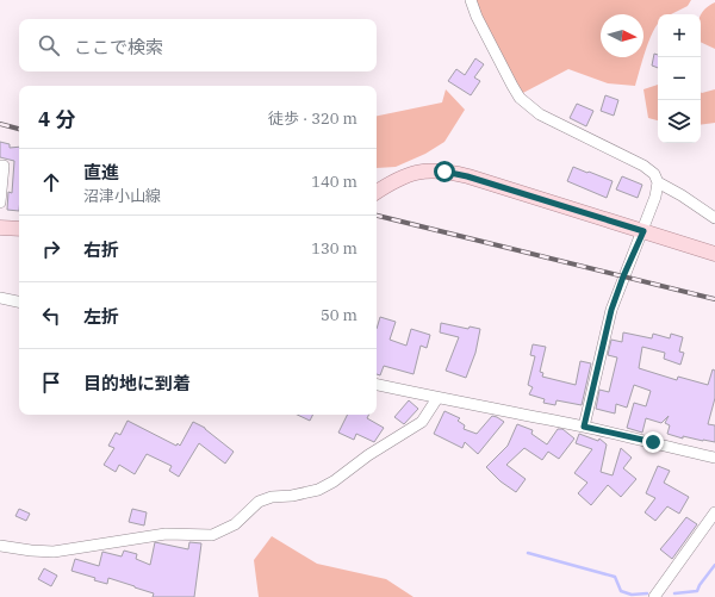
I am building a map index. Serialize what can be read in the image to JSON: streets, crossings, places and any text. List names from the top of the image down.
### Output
{
  "north": "right",
  "page": {
    "map_buttons": ["+", "−"],
    "search": "ここで検索",
    "heading": ["4 分", "徒歩 · 320 m"],
    "list": [
      ["直進", "沼津小山線", "140 m"],
      ["右折", "130 m"],
      ["左折", "50 m"],
      "目的地に到着"
    ]
  }
}
